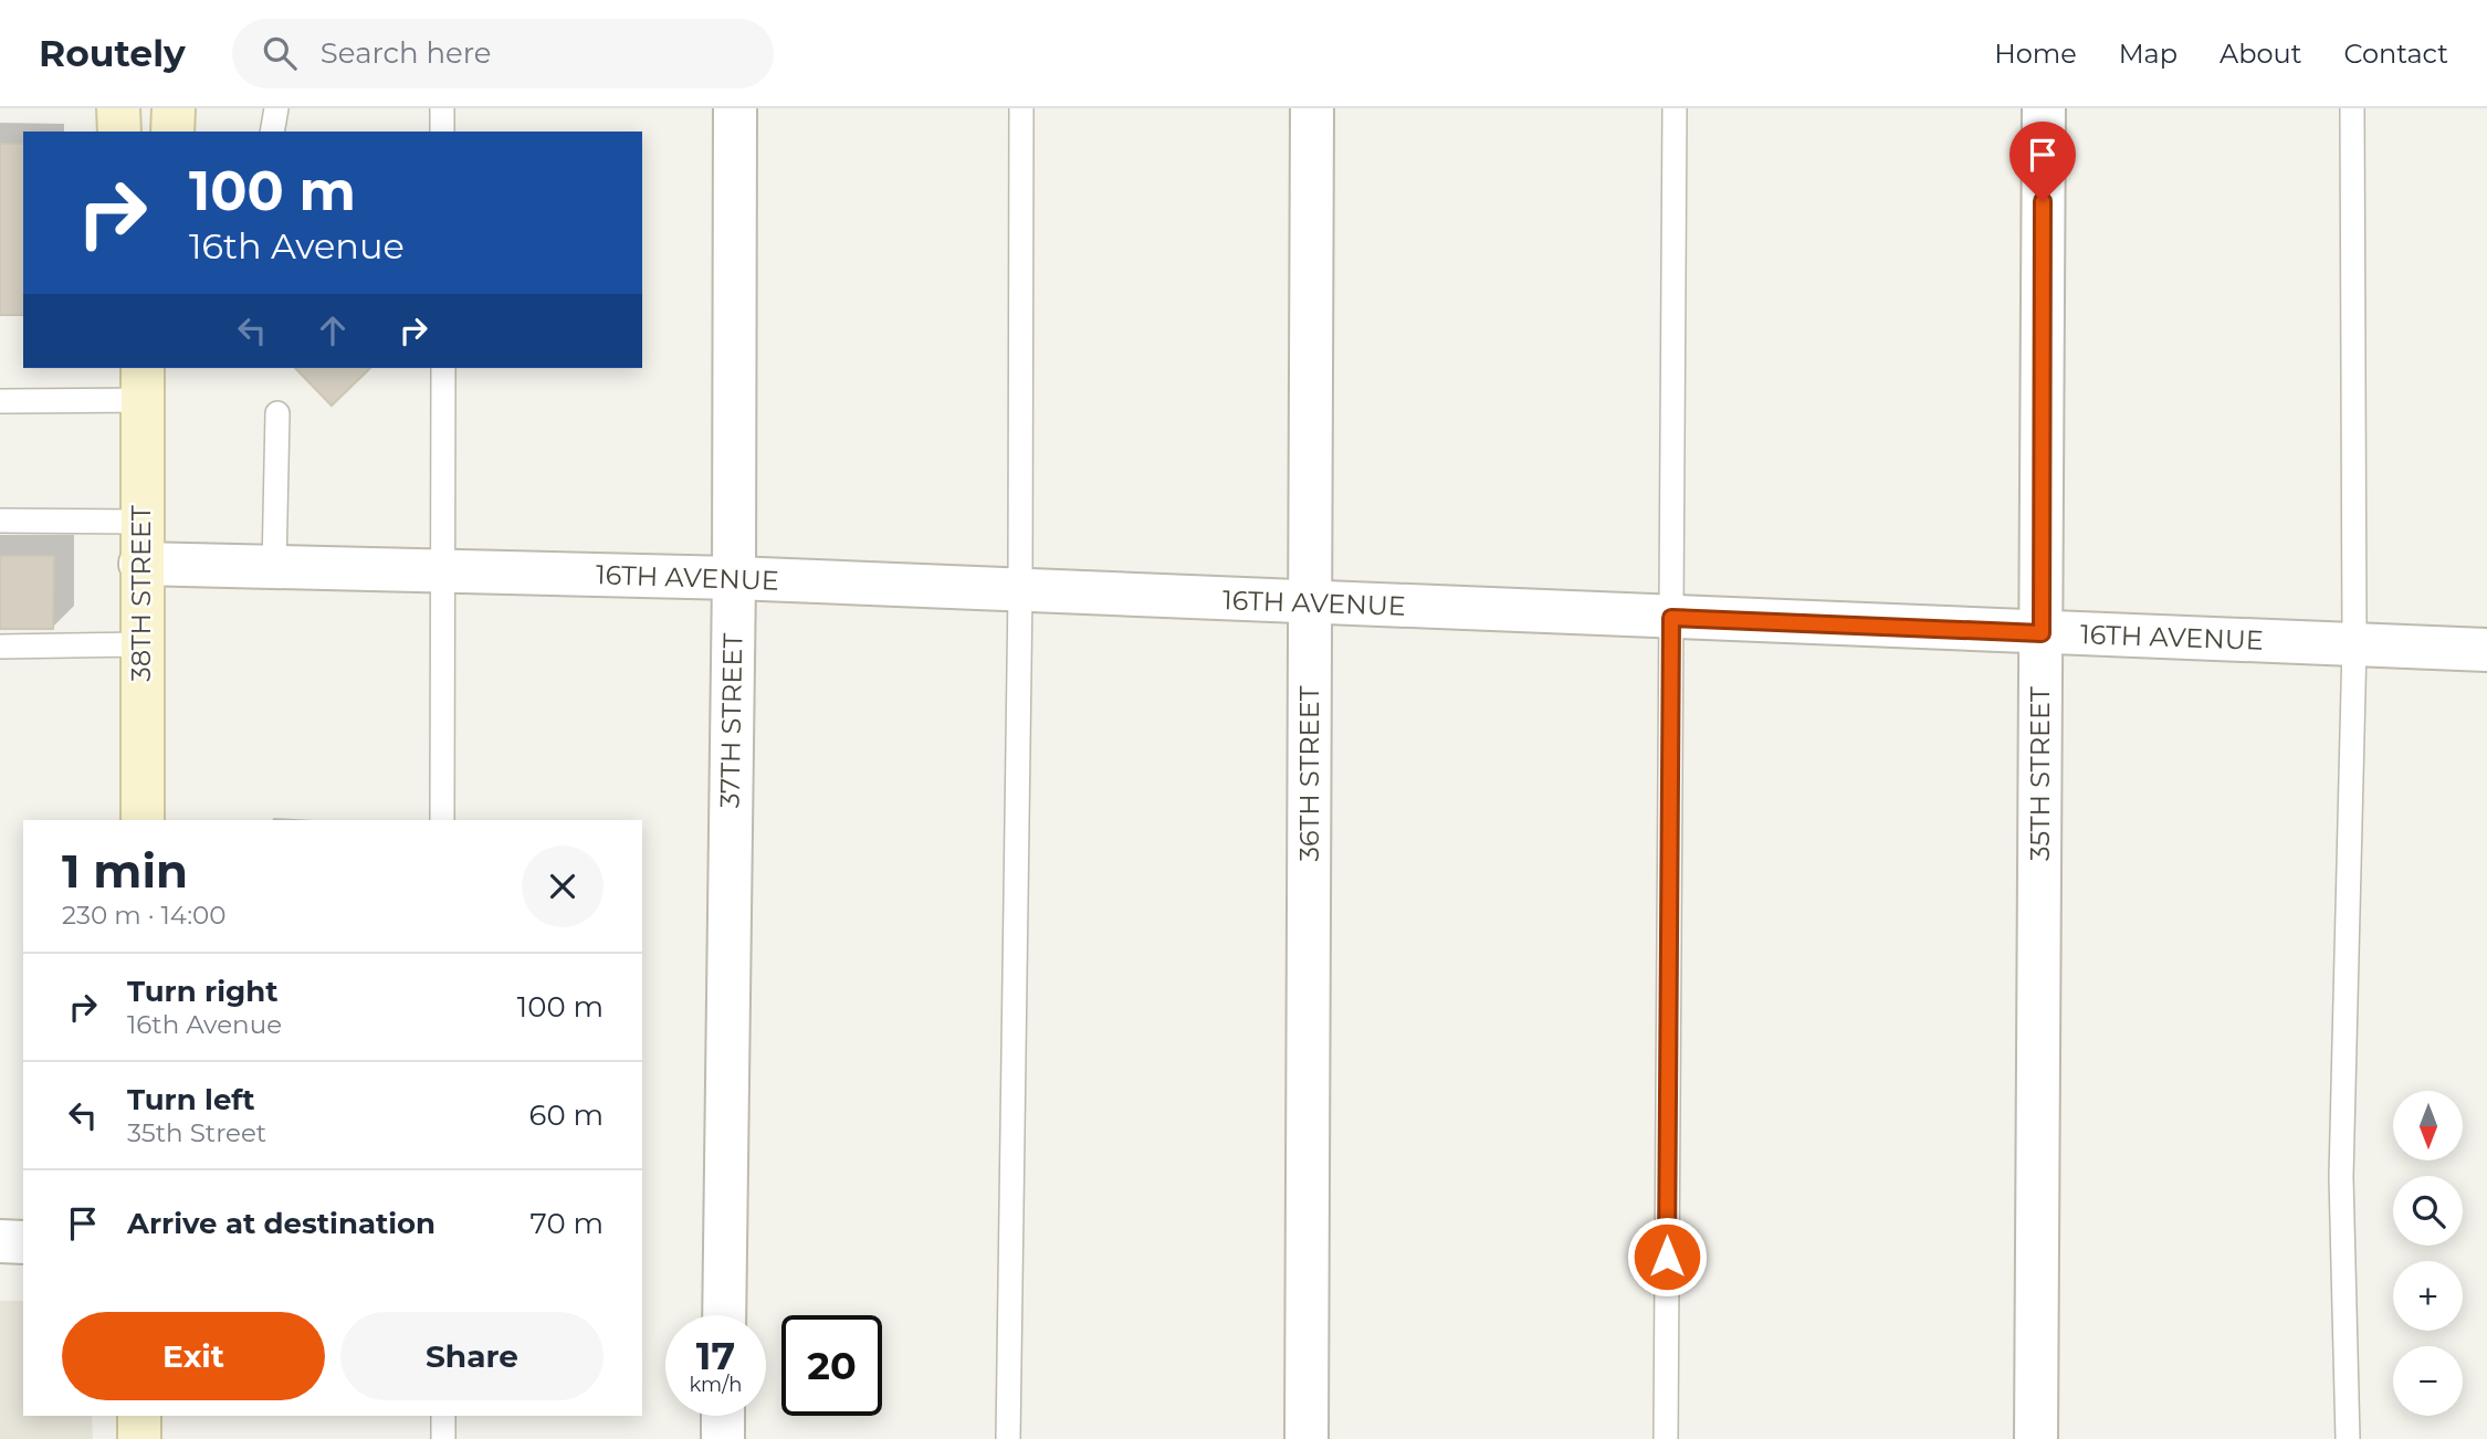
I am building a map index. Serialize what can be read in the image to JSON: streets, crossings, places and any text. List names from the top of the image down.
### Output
{
  "streets": {
    "street": [
      "16TH AVENUE",
      "38TH STREET",
      "37TH STREET",
      "36TH STREET",
      "35TH STREET"
    ]
  },
  "crossings": [
    ["16TH AVENUE", "38TH STREET"],
    ["16TH AVENUE", "37TH STREET"],
    ["16TH AVENUE", "36TH STREET"],
    ["16TH AVENUE", "35TH STREET"]
  ],
  "north": "bottom",
  "page": {
    "header": "Routely",
    "search": "Search here",
    "nav": [
      "Home",
      "Map",
      "About",
      "Contact"
    ],
    "turn": ["100 m", "16th Avenue"],
    "heading": ["1 min", "230 m · 14:00"],
    "list": [
      {
        "name": "Turn right",
        "note": "16th Avenue",
        "value": "100 m"
      },
      {
        "name": "Turn left",
        "note": "35th Street",
        "value": "60 m"
      },
      {
        "name": "Arrive at destination",
        "value": "70 m"
      }
    ],
    "map_buttons": ["+", "−"],
    "buttons": ["Exit", "Share"],
    "speed": "17 km/h",
    "limit": "20"
  }
}
